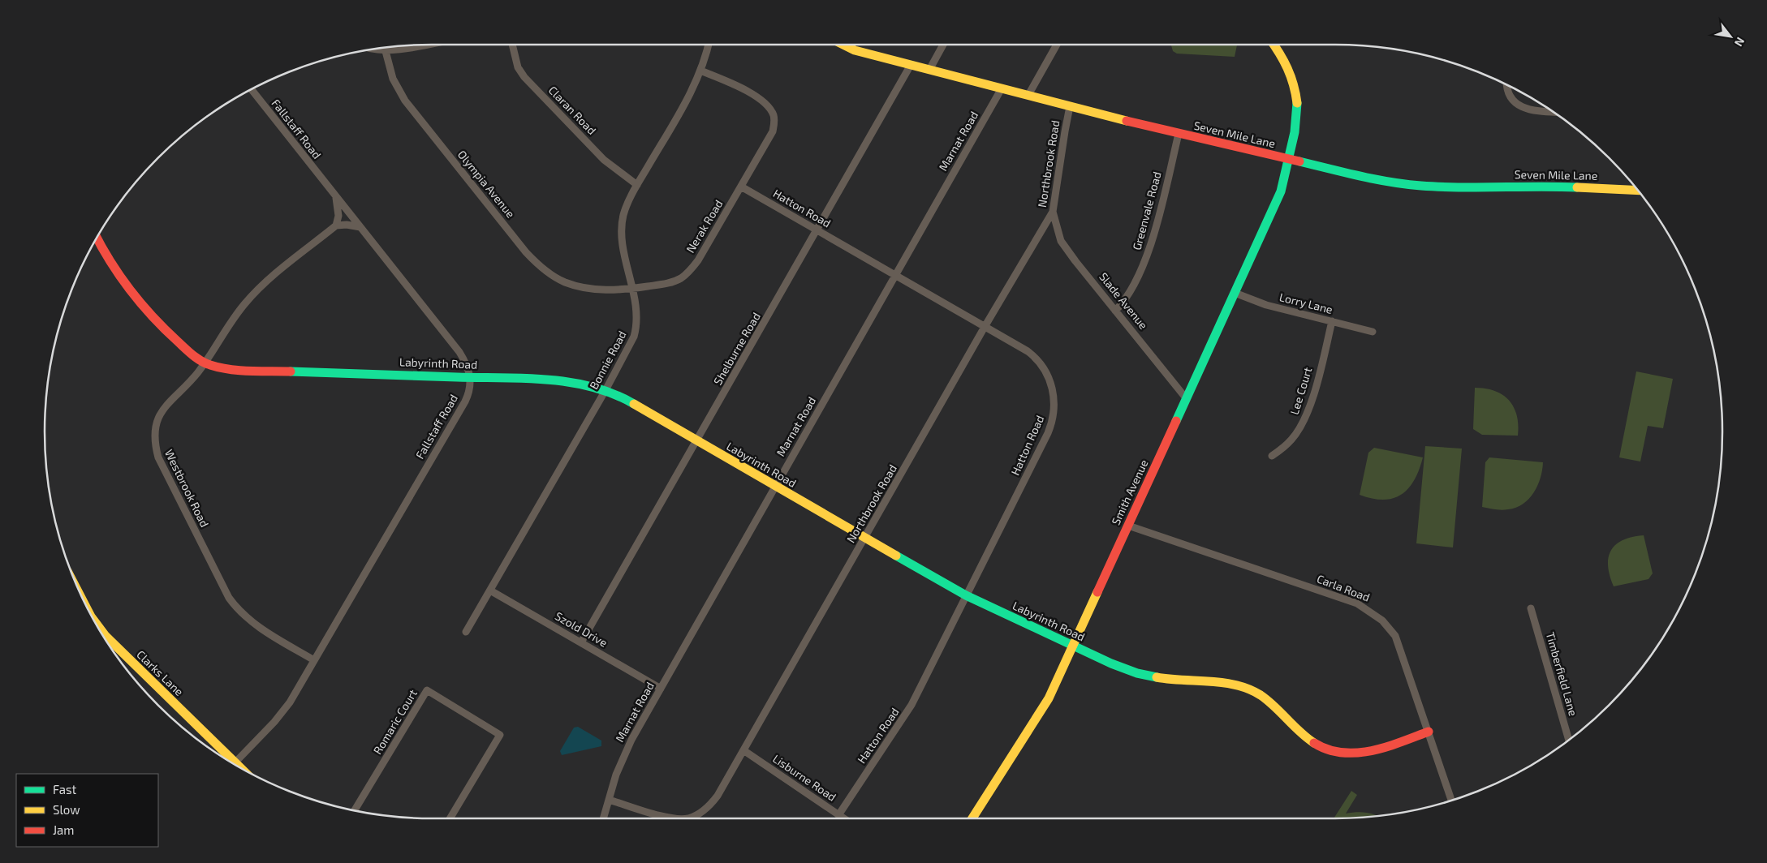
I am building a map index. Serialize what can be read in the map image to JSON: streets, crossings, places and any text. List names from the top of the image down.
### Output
{
  "streets": {
    "street": [
      "Claran Road",
      "Fallstaff Road",
      "Seven Mile Lane",
      "Marnat Road",
      "Northbrook Road",
      "Olympia Avenue",
      "Hatton Road",
      "Greenvale Road",
      "Nerak Road",
      "Slade Avenue",
      "Lorry Lane",
      "Shelburne Road",
      "Bonnie Road",
      "Labyrinth Road",
      "Lee Court",
      "Westbrook Road",
      "Smith Avenue",
      "Carla Road",
      "Szold Drive",
      "Clarks Lane",
      "Timberfield Lane",
      "Romaric Court",
      "Lisburne Road"
    ]
  },
  "crossings": [
    ["Claran Road", "Bonnie Road"],
    ["Fallstaff Road", "Labyrinth Road"],
    ["Fallstaff Road", "Westbrook Road"],
    ["Seven Mile Lane", "Marnat Road"],
    ["Seven Mile Lane", "Northbrook Road"],
    ["Seven Mile Lane", "Greenvale Road"],
    ["Seven Mile Lane", "Shelburne Road"],
    ["Seven Mile Lane", "Smith Avenue"],
    ["Marnat Road", "Northbrook Road"],
    ["Marnat Road", "Hatton Road"],
    ["Marnat Road", "Labyrinth Road"],
    ["Marnat Road", "Szold Drive"],
    ["Northbrook Road", "Hatton Road"],
    ["Northbrook Road", "Slade Avenue"],
    ["Northbrook Road", "Labyrinth Road"],
    ["Northbrook Road", "Lisburne Road"],
    ["Olympia Avenue", "Nerak Road"],
    ["Olympia Avenue", "Bonnie Road"],
    ["Hatton Road", "Nerak Road"],
    ["Hatton Road", "Shelburne Road"],
    ["Hatton Road", "Labyrinth Road"],
    ["Hatton Road", "Lisburne Road"],
    ["Greenvale Road", "Slade Avenue"],
    ["Nerak Road", "Bonnie Road"],
    ["Slade Avenue", "Smith Avenue"],
    ["Lorry Lane", "Lee Court"],
    ["Lorry Lane", "Smith Avenue"],
    ["Shelburne Road", "Labyrinth Road"],
    ["Shelburne Road", "Szold Drive"],
    ["Bonnie Road", "Labyrinth Road"],
    ["Bonnie Road", "Szold Drive"],
    ["Labyrinth Road", "Westbrook Road"],
    ["Labyrinth Road", "Smith Avenue"],
    ["Labyrinth Road", "Carla Road"],
    ["Smith Avenue", "Carla Road"]
  ],
  "legend": ["Fast", "Slow", "Jam"],
  "north": "bottom right"
}
